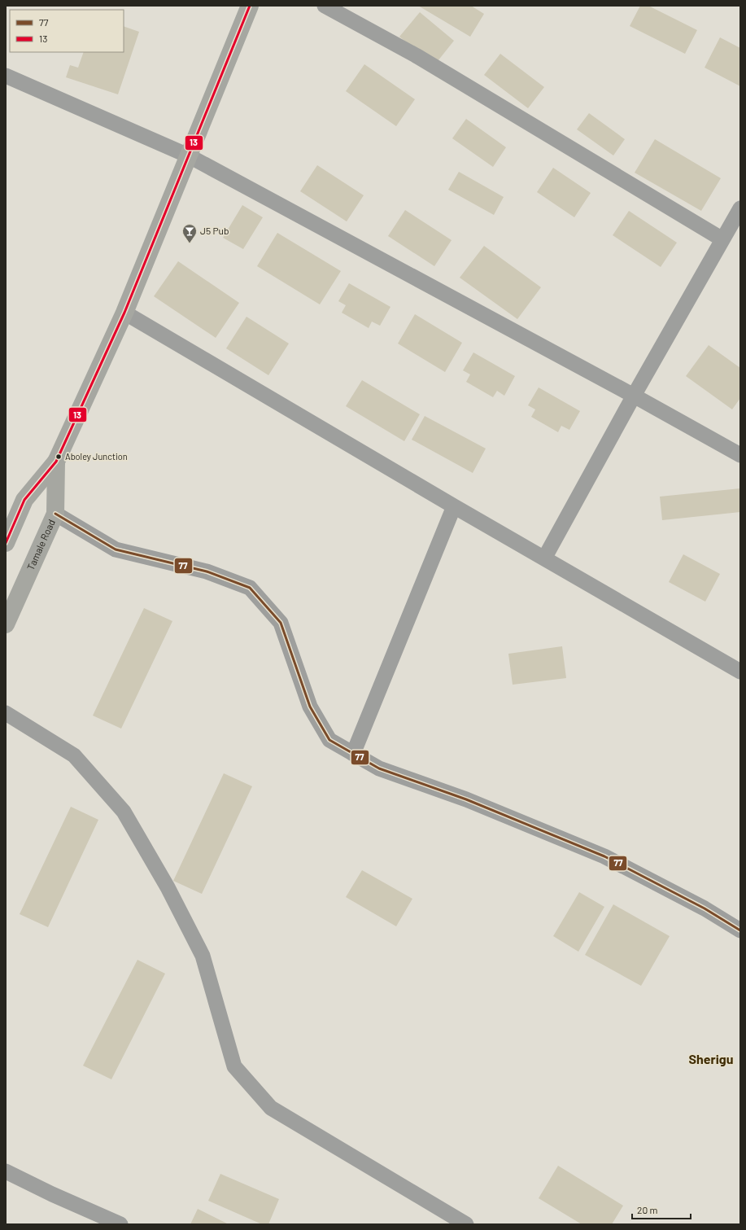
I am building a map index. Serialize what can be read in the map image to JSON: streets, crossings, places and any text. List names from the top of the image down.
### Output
{
  "streets": {
    "highway": ["Tamale Road"]
  },
  "districts": ["Sherigu"],
  "places": {
    "bar": ["J5 Pub"],
    "other": ["Aboley Junction"]
  },
  "lines": ["transit line 13", "transit line 77"],
  "legend": ["77", "13"],
  "scale_bar": "20 m"
}
